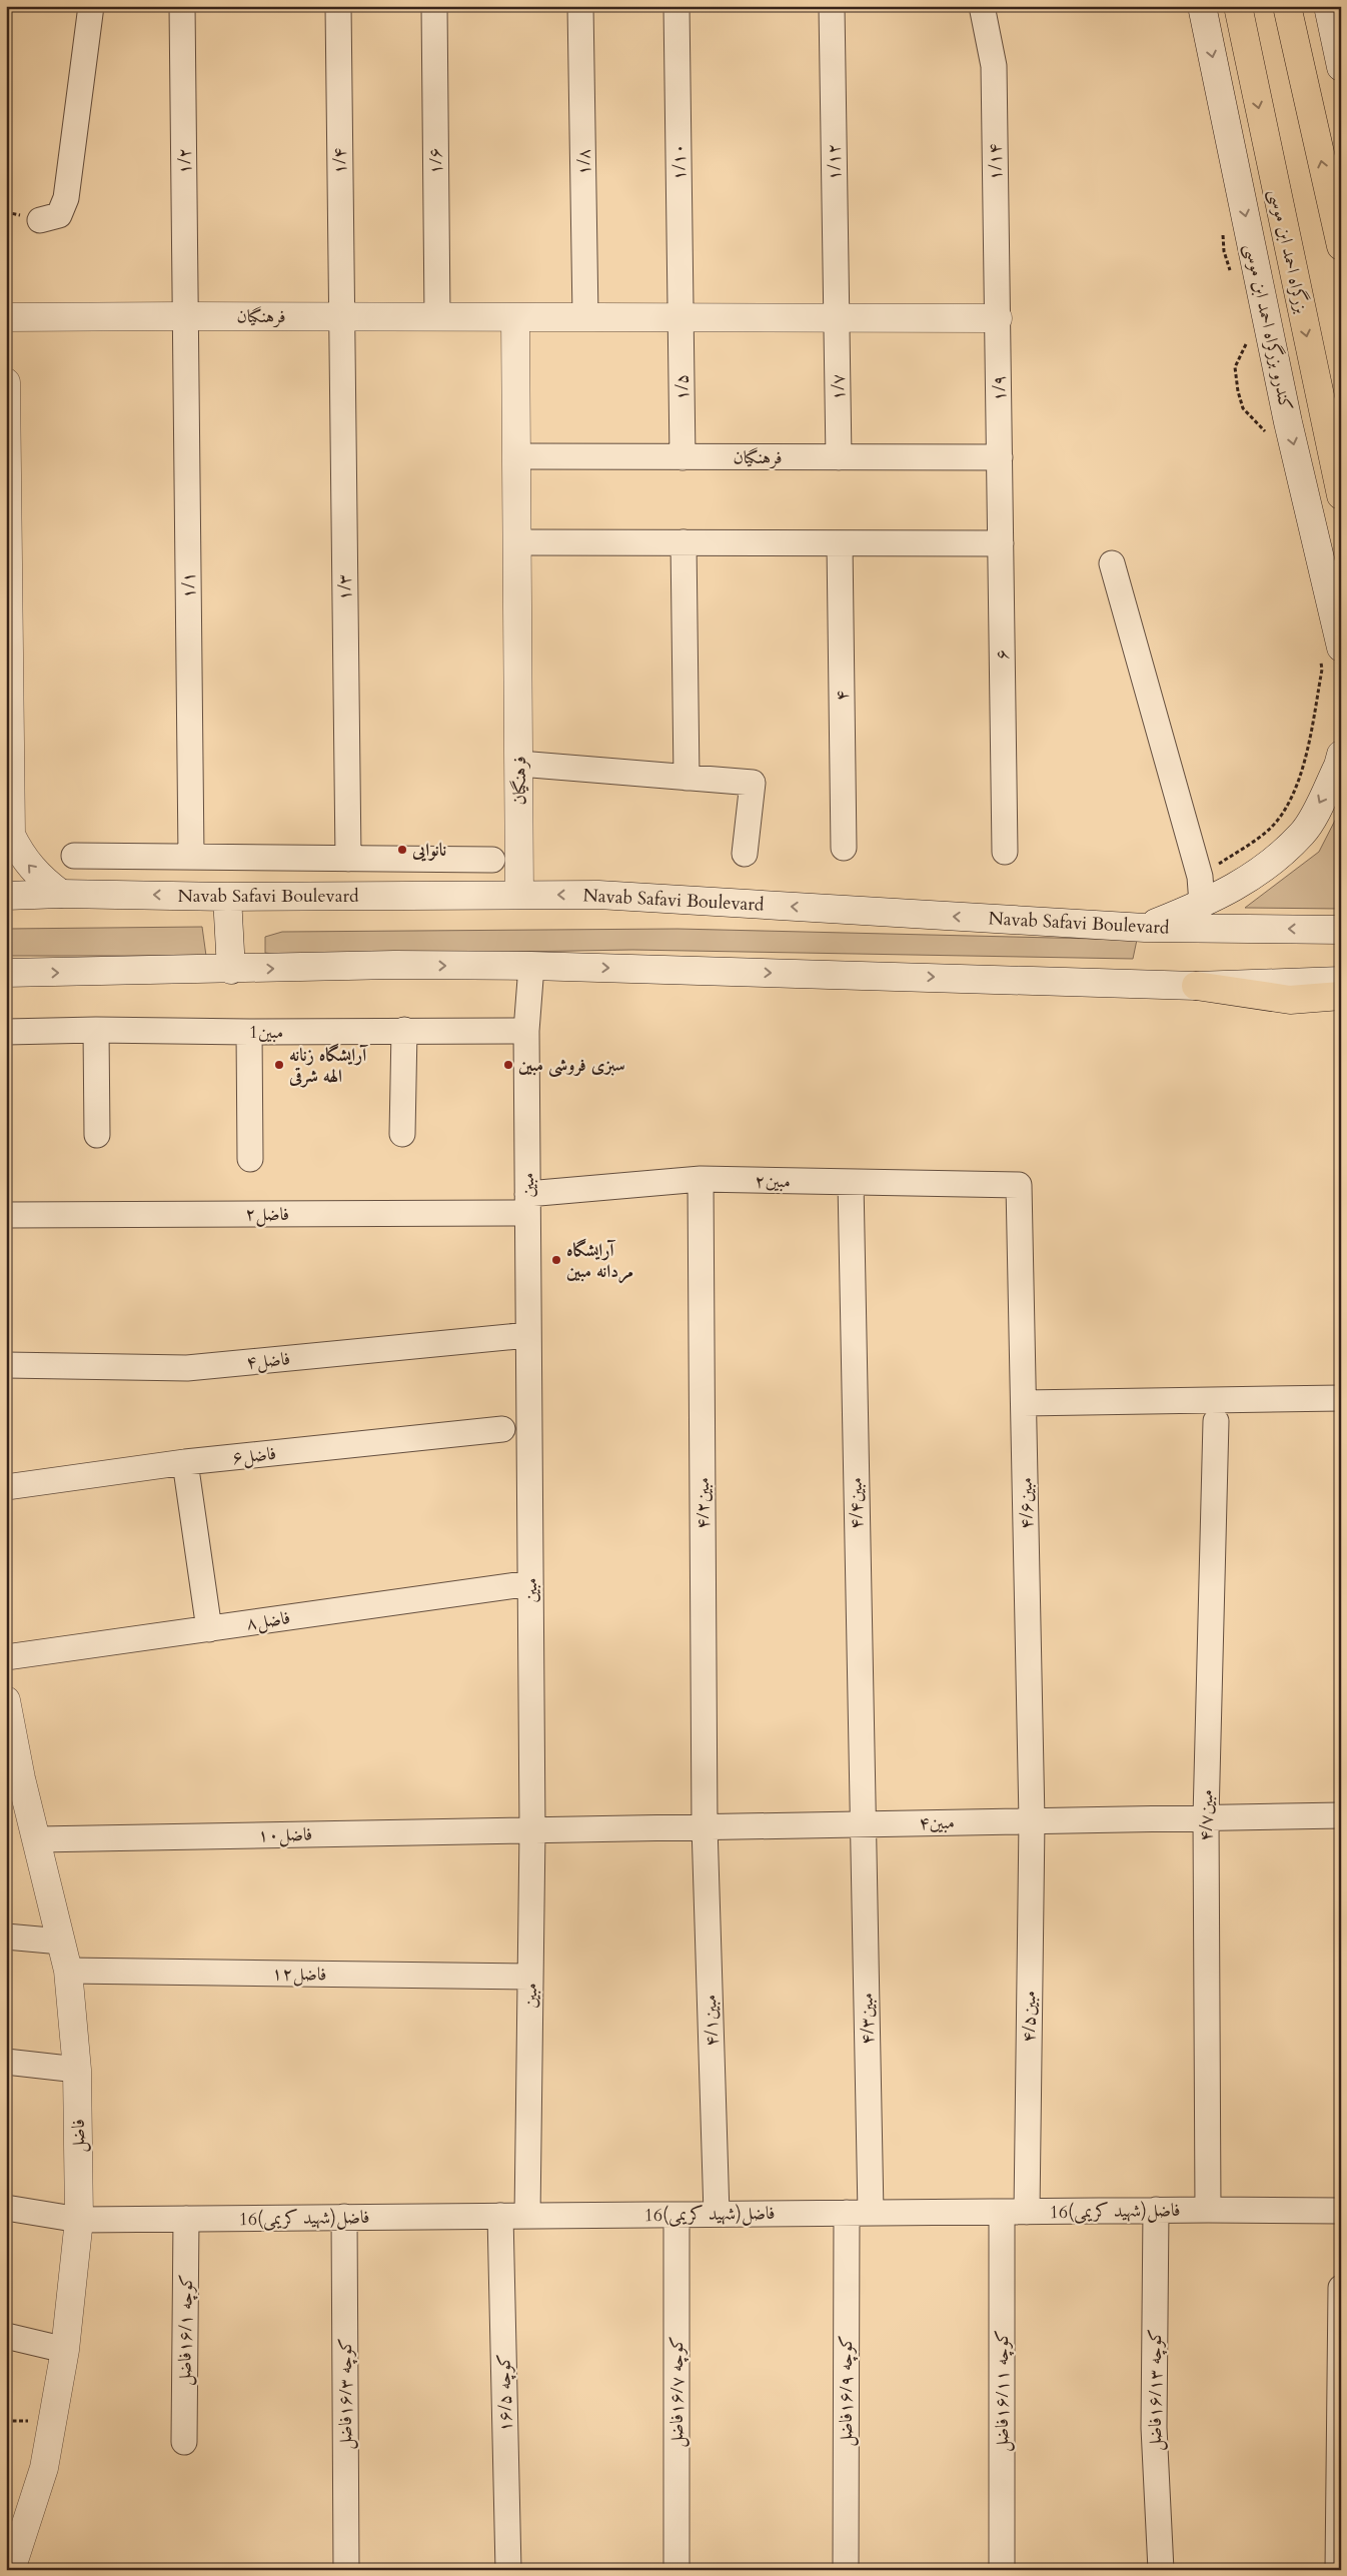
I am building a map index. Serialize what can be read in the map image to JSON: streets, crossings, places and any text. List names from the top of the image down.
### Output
{
  "streets": {
    "highway": ["بزرگراه احمد ابن موسی"],
    "main road": [
      "فرهنگیان",
      "کندرو بزرگراه احمد ابن موسی",
      "Navab Safavi Boulevard",
      "فاضل"
    ],
    "street": [
      "۱/۲",
      "۱/۴",
      "۱/۶",
      "۱/۸",
      "۱/۱۰",
      "۱/۱۲",
      "۱/۱۴",
      "۱/۵",
      "۱/۷",
      "۱/۹",
      "۱/۱",
      "۱/۳",
      "۶",
      "۴",
      "1مبین",
      "۲مبین",
      "مبین",
      "۲فاضل",
      "۴فاضل",
      "۶فاضل",
      "۴/۲مبین",
      "۴/۴مبین",
      "۴/۶مبین",
      "۸فاضل",
      "۴/۷مبین",
      "۴مبین",
      "۱۰فاضل",
      "۱۲فاضل",
      "۴/۵مبین",
      "۴/۳مبین",
      "۴/۱مبین",
      "16فاضل(شهید کریمی)",
      "کوچه ۱۶/۱فاضل",
      "کوچه ۱۶/۱۳فاضل",
      "کوچه ۱۶/۹فاضل",
      "کوچه ۱۶/۱۱فاضل",
      "کوچه ۱۶/۷فاضل",
      "کوچه ۱۶/۵",
      "کوچه ۱۶/۳فاضل"
    ]
  },
  "crossings": [
    ["۱/۲", "فرهنگیان"],
    ["۱/۲", "۱/۱"],
    ["۱/۴", "فرهنگیان"],
    ["۱/۴", "۱/۳"],
    ["۱/۶", "فرهنگیان"],
    ["۱/۸", "فرهنگیان"],
    ["۱/۱۰", "فرهنگیان"],
    ["۱/۱۰", "۱/۵"],
    ["۱/۱۲", "فرهنگیان"],
    ["۱/۱۲", "۱/۷"],
    ["۱/۱۴", "فرهنگیان"],
    ["۱/۱۴", "۱/۹"],
    ["فرهنگیان", "۱/۵"],
    ["فرهنگیان", "۱/۷"],
    ["فرهنگیان", "۱/۹"],
    ["فرهنگیان", "۱/۱"],
    ["فرهنگیان", "۱/۳"],
    ["فرهنگیان", "۶"],
    ["فرهنگیان", "Navab Safavi Boulevard"],
    ["۱/۹", "۶"],
    ["1مبین", "مبین"],
    ["۲مبین", "مبین"],
    ["۲مبین", "۲فاضل"],
    ["۲مبین", "۴/۲مبین"],
    ["۲مبین", "۴/۴مبین"],
    ["۲مبین", "۴/۶مبین"],
    ["مبین", "۲فاضل"],
    ["مبین", "۴فاضل"],
    ["مبین", "۸فاضل"],
    ["مبین", "۴مبین"],
    ["مبین", "۱۰فاضل"],
    ["مبین", "۱۲فاضل"],
    ["مبین", "16فاضل(شهید کریمی)"],
    ["۴/۲مبین", "۴مبین"],
    ["۴/۲مبین", "۴/۱مبین"],
    ["۴/۴مبین", "۴مبین"],
    ["۴/۴مبین", "۴/۳مبین"],
    ["۴/۶مبین", "۴مبین"],
    ["۴/۶مبین", "۴/۵مبین"],
    ["۴/۷مبین", "۴مبین"],
    ["۴/۷مبین", "16فاضل(شهید کریمی)"],
    ["۴مبین", "۱۰فاضل"],
    ["۴مبین", "۴/۵مبین"],
    ["۴مبین", "۴/۳مبین"],
    ["۴مبین", "۴/۱مبین"],
    ["۱۰فاضل", "فاضل"],
    ["۱۲فاضل", "فاضل"],
    ["۴/۵مبین", "16فاضل(شهید کریمی)"],
    ["۴/۳مبین", "16فاضل(شهید کریمی)"],
    ["۴/۱مبین", "16فاضل(شهید کریمی)"],
    ["فاضل", "16فاضل(شهید کریمی)"],
    ["16فاضل(شهید کریمی)", "کوچه ۱۶/۱فاضل"],
    ["16فاضل(شهید کریمی)", "کوچه ۱۶/۱۳فاضل"],
    ["16فاضل(شهید کریمی)", "کوچه ۱۶/۹فاضل"],
    ["16فاضل(شهید کریمی)", "کوچه ۱۶/۱۱فاضل"],
    ["16فاضل(شهید کریمی)", "کوچه ۱۶/۷فاضل"],
    ["16فاضل(شهید کریمی)", "کوچه ۱۶/۵"],
    ["16فاضل(شهید کریمی)", "کوچه ۱۶/۳فاضل"]
  ],
  "one_way": ["کندرو بزرگراه احمد ابن موسی"],
  "places": [
    "نانوایی",
    "آرایشگاه زنانه الهه شرقی",
    "سبزی فروشی مبین",
    "آرایشگاه مردانه مبین"
  ]
}
